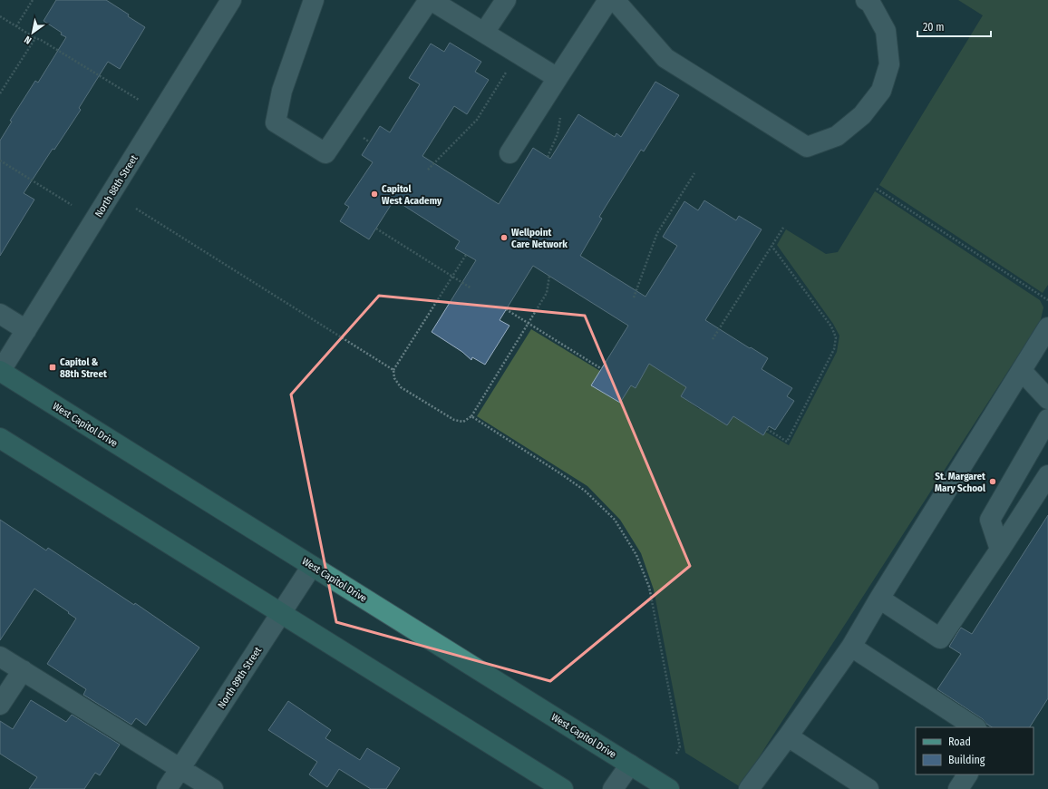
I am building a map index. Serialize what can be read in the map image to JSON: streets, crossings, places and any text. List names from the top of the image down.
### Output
{
  "streets": {
    "main road": ["West Capitol Drive"],
    "street": ["North 88th Street", "North 89th Street"]
  },
  "crossings": [
    ["North 88th Street", "West Capitol Drive"],
    ["West Capitol Drive", "North 89th Street"]
  ],
  "places": {
    "other": ["Capitol West Academy", "Wellpoint Care Network", "St. Margaret Mary School"],
    "transit": ["Capitol & 88th Street"]
  },
  "legend": ["Road", "Building"],
  "scale_bar": "20 m",
  "north": "bottom left"
}
